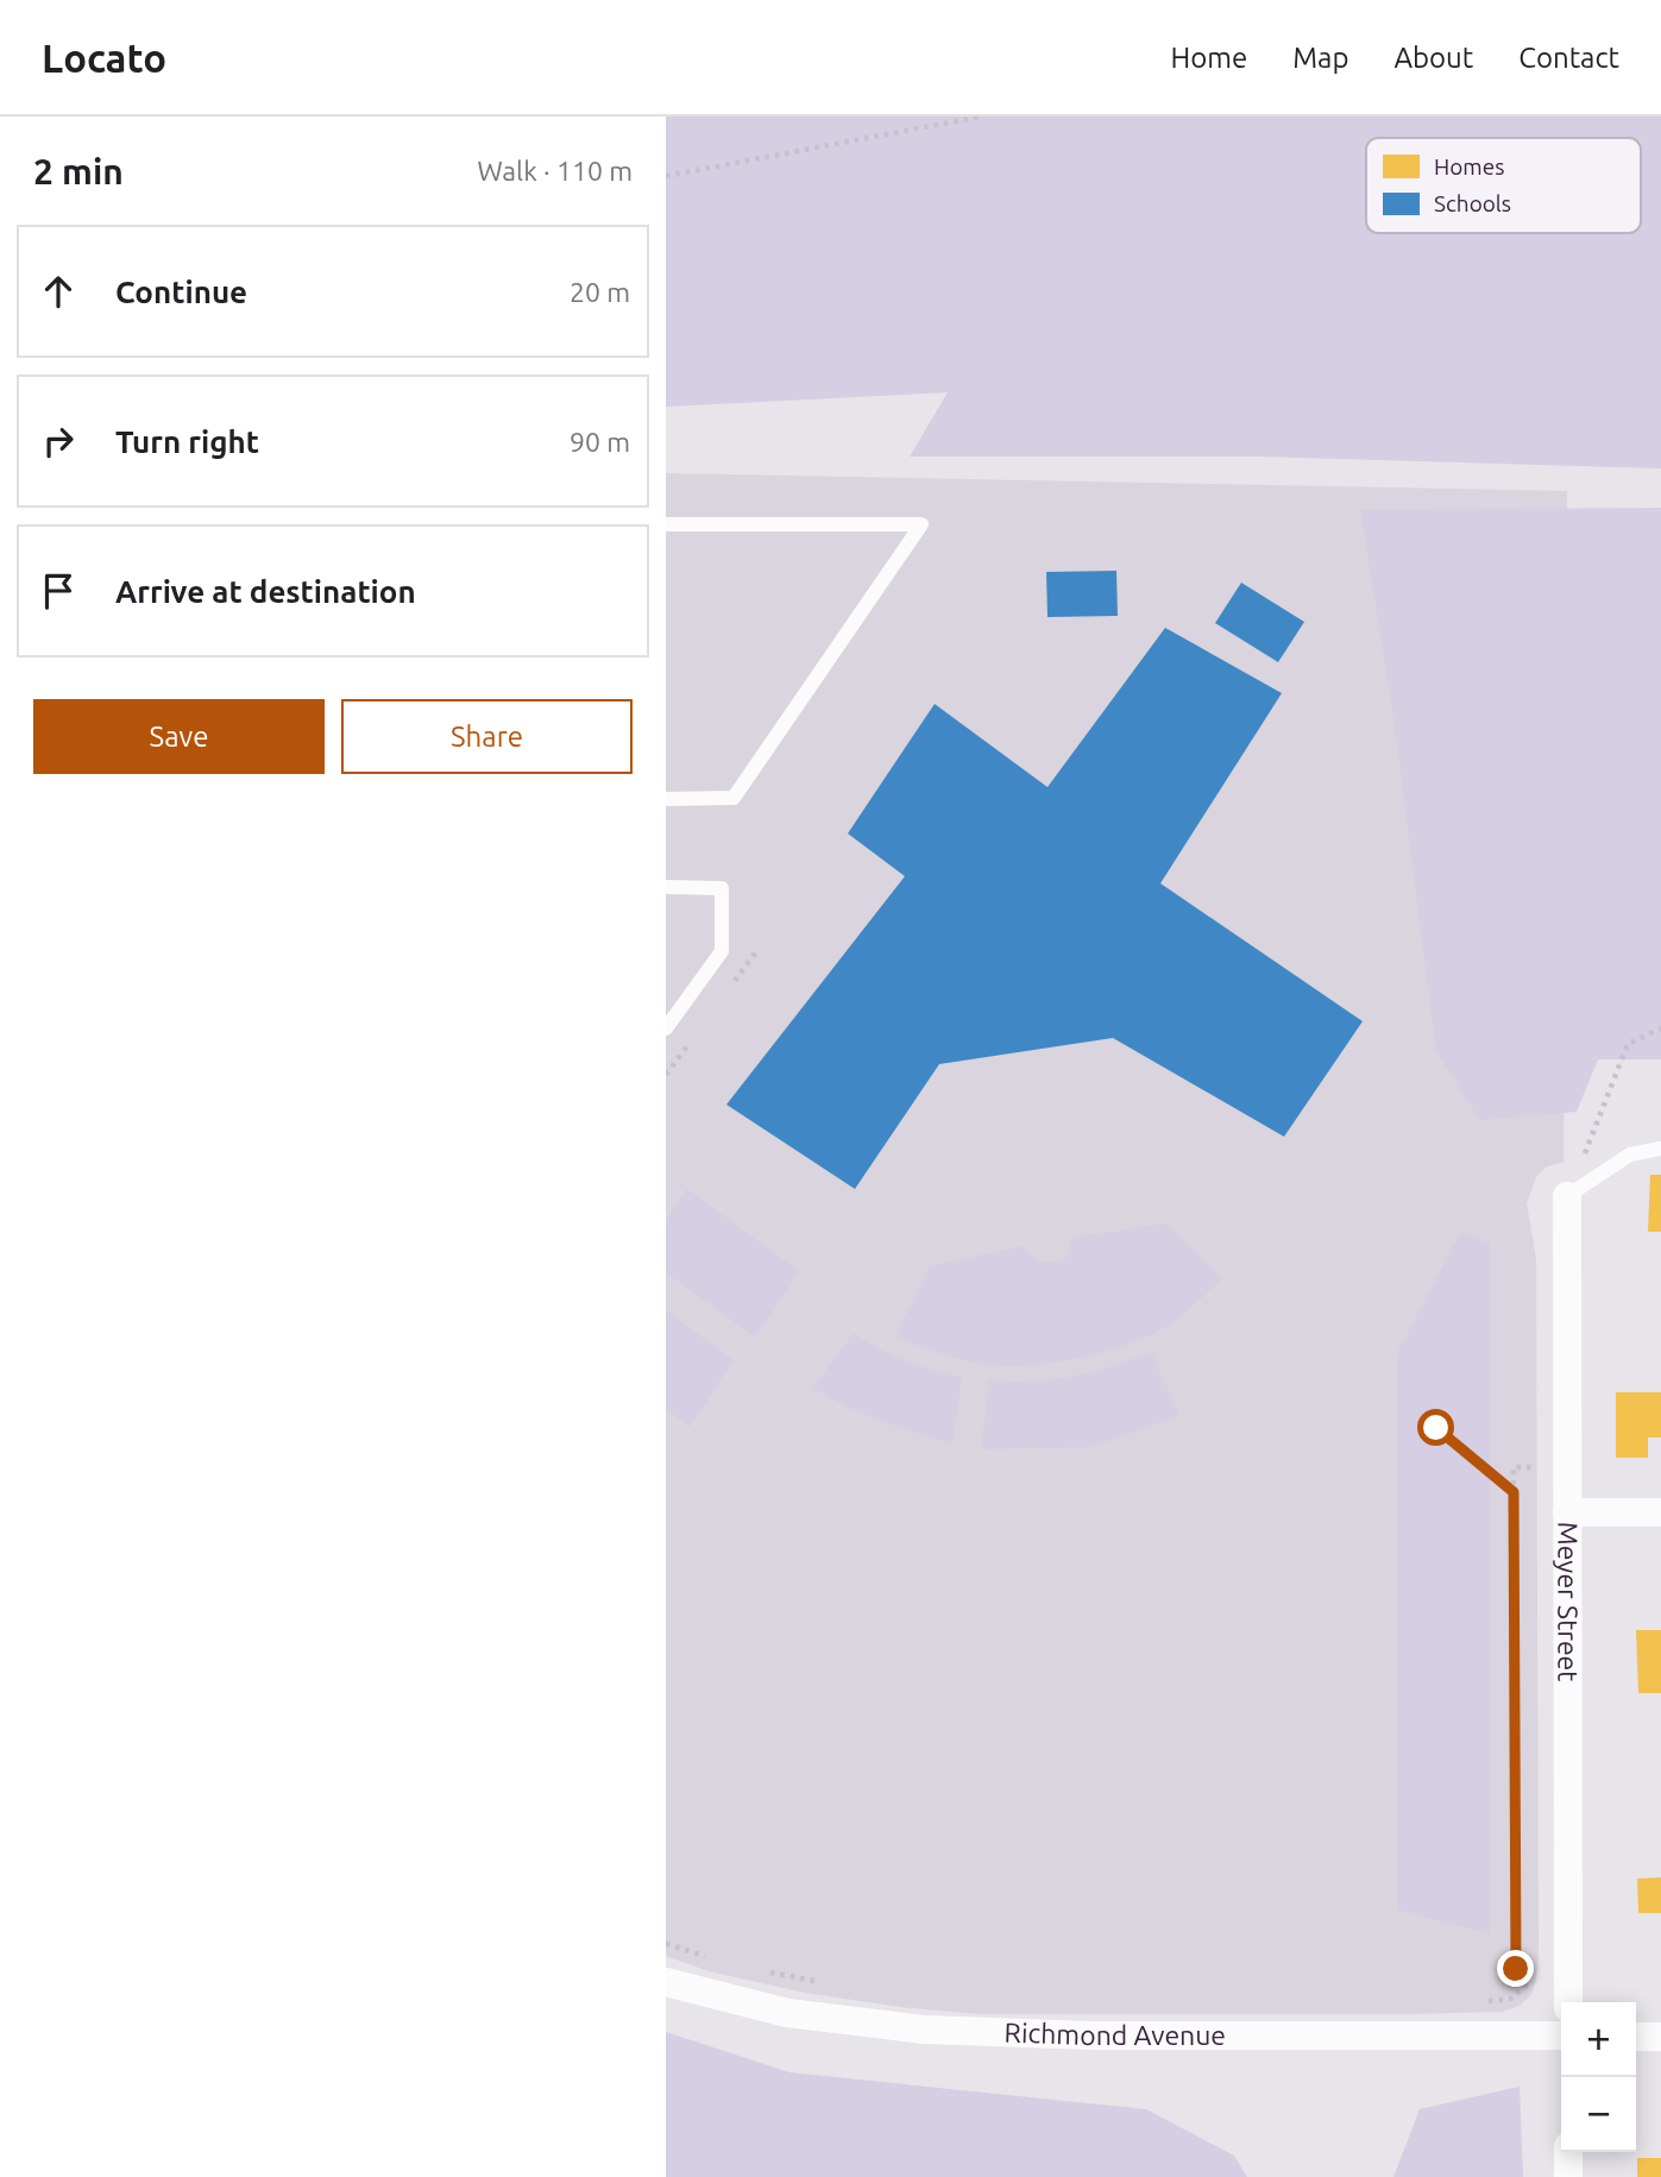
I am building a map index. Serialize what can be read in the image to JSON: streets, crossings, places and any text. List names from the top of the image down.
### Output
{
  "streets": {
    "street": ["Meyer Street", "Richmond Avenue"]
  },
  "legend": ["Homes", "Schools"],
  "page": {
    "header": "Locato",
    "nav": [
      "Home",
      "Map",
      "About",
      "Contact"
    ],
    "heading": ["2 min", "Walk · 110 m"],
    "list": [
      ["Continue", "20 m"],
      ["Turn right", "90 m"],
      "Arrive at destination"
    ],
    "buttons": ["Save", "Share"],
    "map_buttons": ["+", "−"]
  }
}
